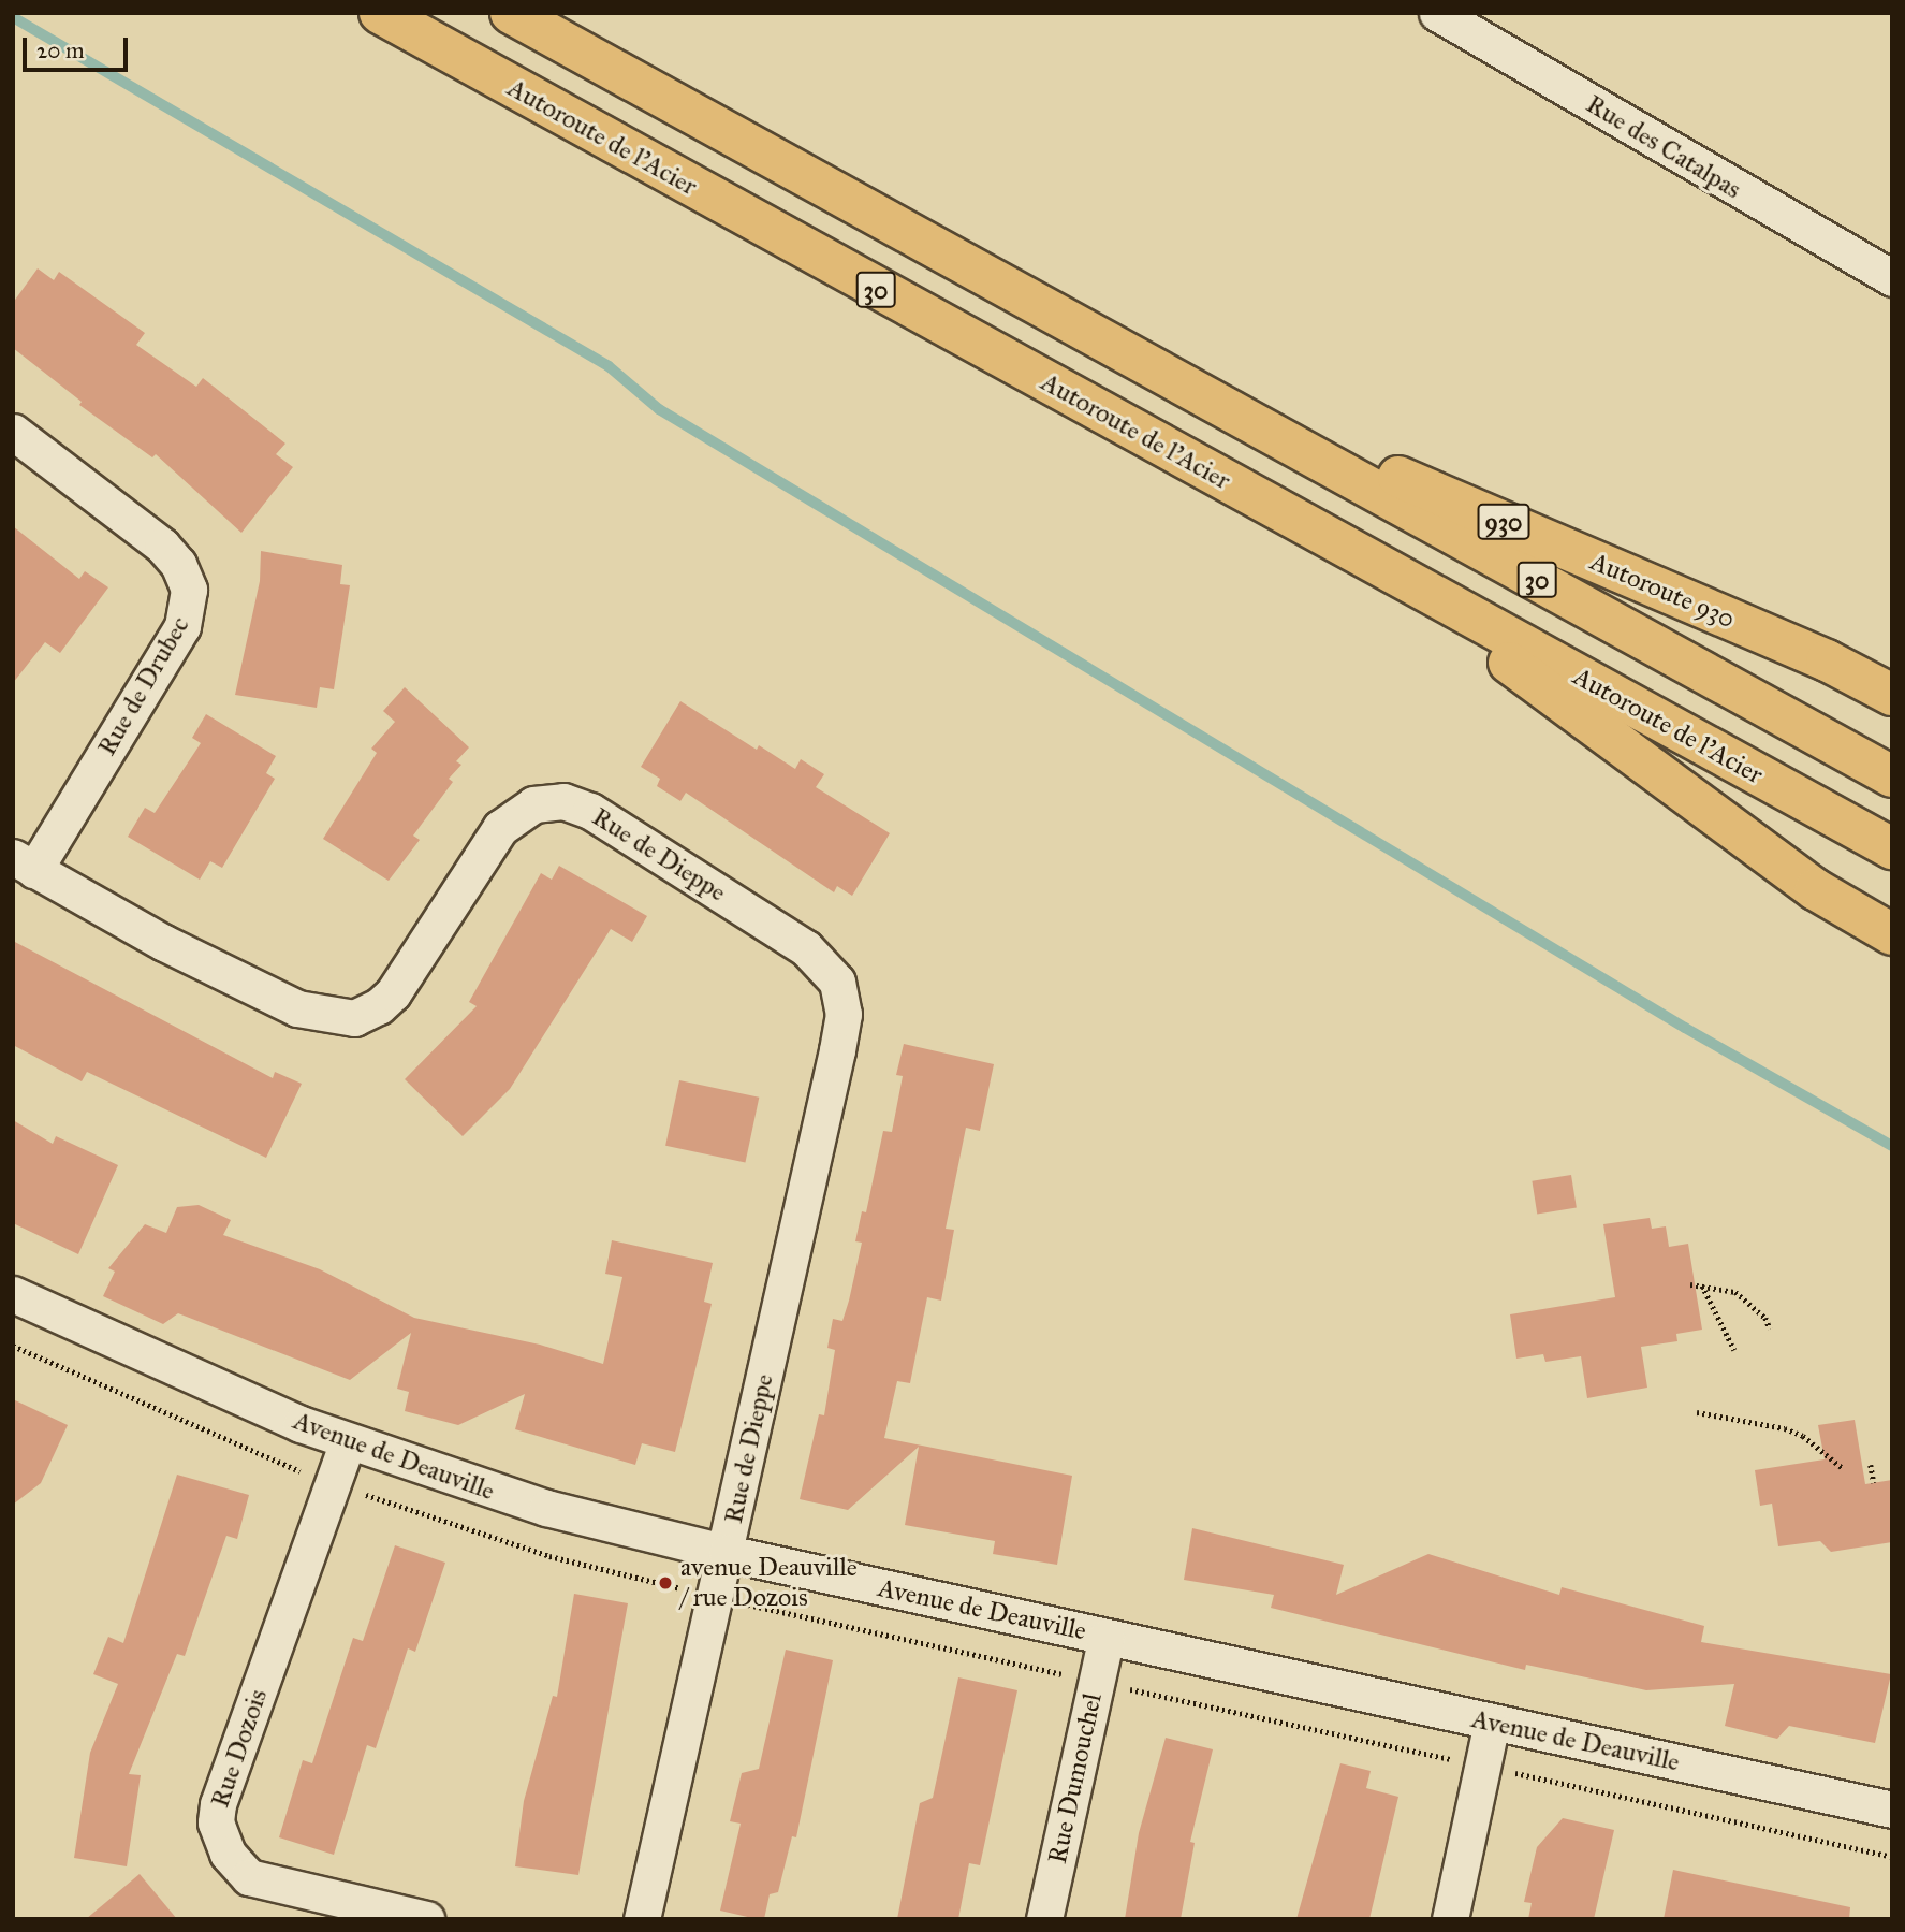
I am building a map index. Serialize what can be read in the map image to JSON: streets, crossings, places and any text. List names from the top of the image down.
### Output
{
  "streets": {
    "highway": [
      "Autoroute de l'Acier",
      "30",
      "930",
      "Autoroute 930"
    ],
    "street": [
      "Rue des Catalpas",
      "Rue de Drubec",
      "Rue de Dieppe",
      "Avenue de Deauville",
      "Rue Dozois",
      "Rue Dumouchel"
    ]
  },
  "crossings": [
    ["30", "Autoroute 930"],
    ["Rue de Drubec", "Rue de Dieppe"],
    ["Rue de Dieppe", "Avenue de Deauville"],
    ["Avenue de Deauville", "Rue Dozois"],
    ["Avenue de Deauville", "Rue Dumouchel"]
  ],
  "places": ["avenue Deauville / rue Dozois"],
  "scale_bar": "20 m"
}
